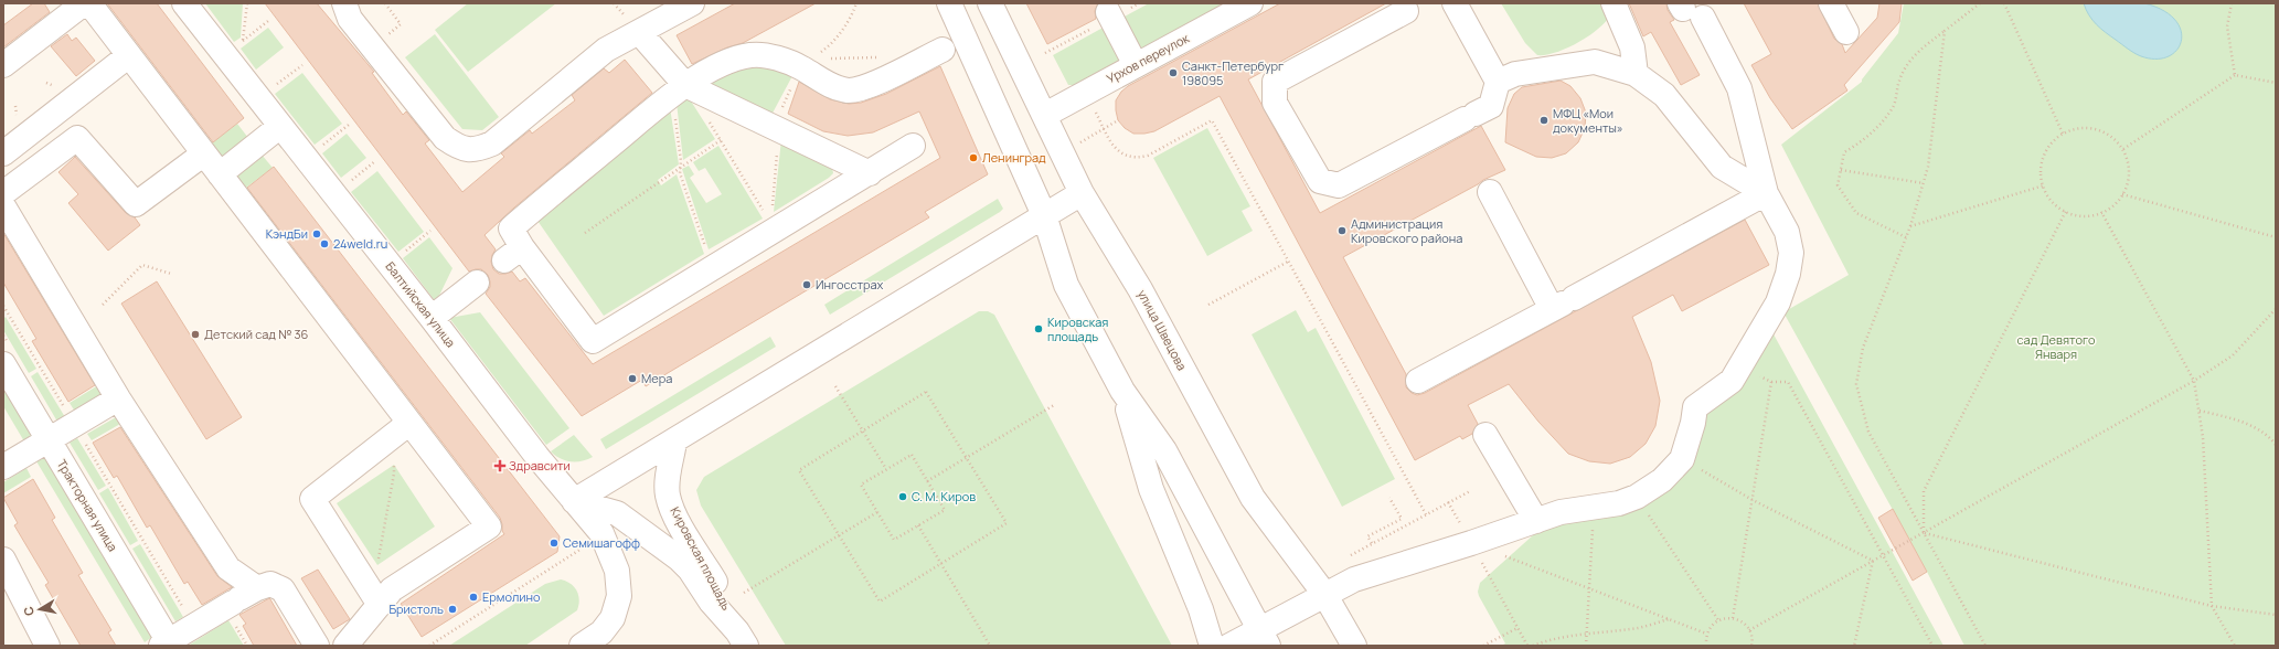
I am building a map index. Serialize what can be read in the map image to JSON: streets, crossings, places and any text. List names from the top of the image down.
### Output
{
  "streets": {
    "street": [
      "Урхов переулок",
      "Балтийская улица",
      "улица Швецова",
      "Тракторная улица",
      "Кировская площадь"
    ]
  },
  "crossings": [
    ["Урхов переулок", "улица Швецова"],
    ["Балтийская улица", "Кировская площадь"]
  ],
  "parks": ["сад Девятого Января"],
  "places": {
    "other": [
      "Санкт-Петербург 198095",
      "МФЦ «Мои документы»",
      "Ленинград",
      "Администрация Кировского района",
      "КэндБи",
      "24weld.ru",
      "Ингосстрах",
      "Кировская площадь",
      "Детский сад № 36",
      "Мера",
      "С. М. Киров",
      "Семишагофф",
      "Ермолино",
      "Бристоль"
    ],
    "health": ["Здравсити"]
  },
  "north": "left"
}
